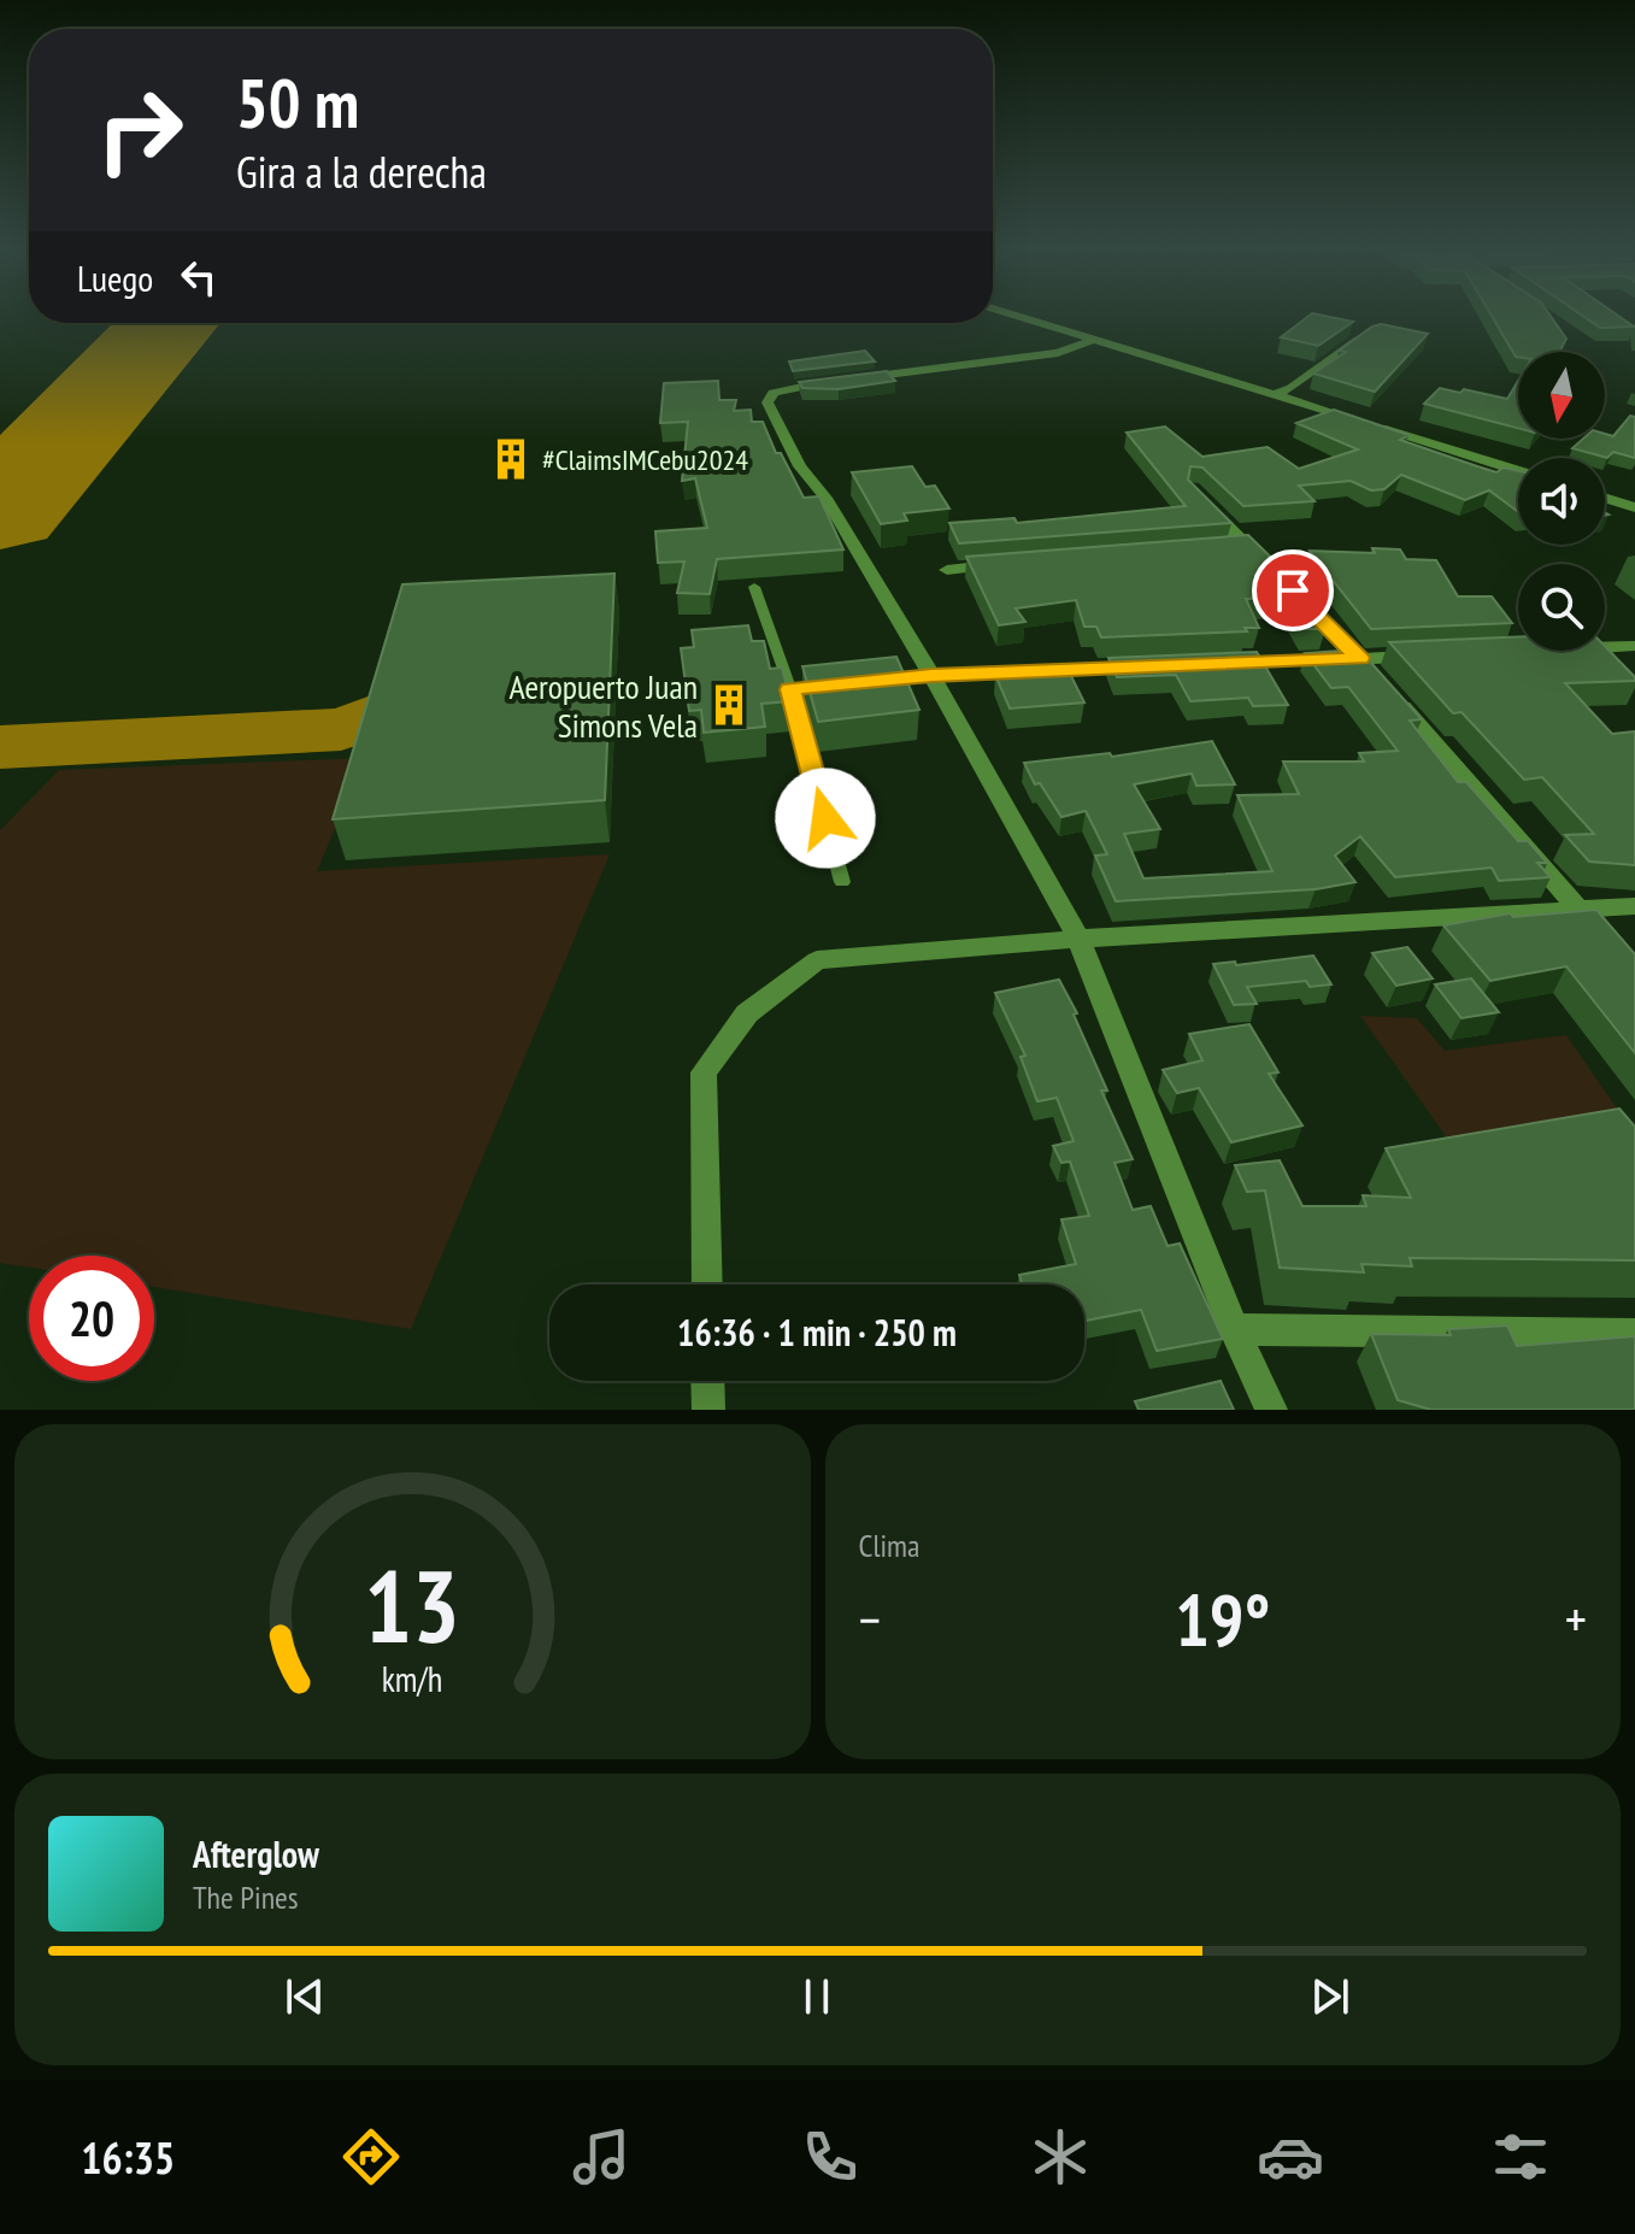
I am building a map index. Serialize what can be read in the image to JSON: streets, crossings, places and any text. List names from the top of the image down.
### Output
{
  "places": {
    "building": ["#ClaimsIMCebu2024", "Aeropuerto Juan Simons Vela"]
  },
  "north": "bottom",
  "page": {
    "turn": ["50 m", "Gira a la derecha"],
    "then": "Luego",
    "limit": "20",
    "trip": "16:36 · 1 min · 250 m",
    "tile": "Clima",
    "heat": ["−", "19°", "+"],
    "song": ["Afterglow", "The Pines"],
    "tabs": "16:35",
    "gauge": ["13", "km/h"]
  }
}
